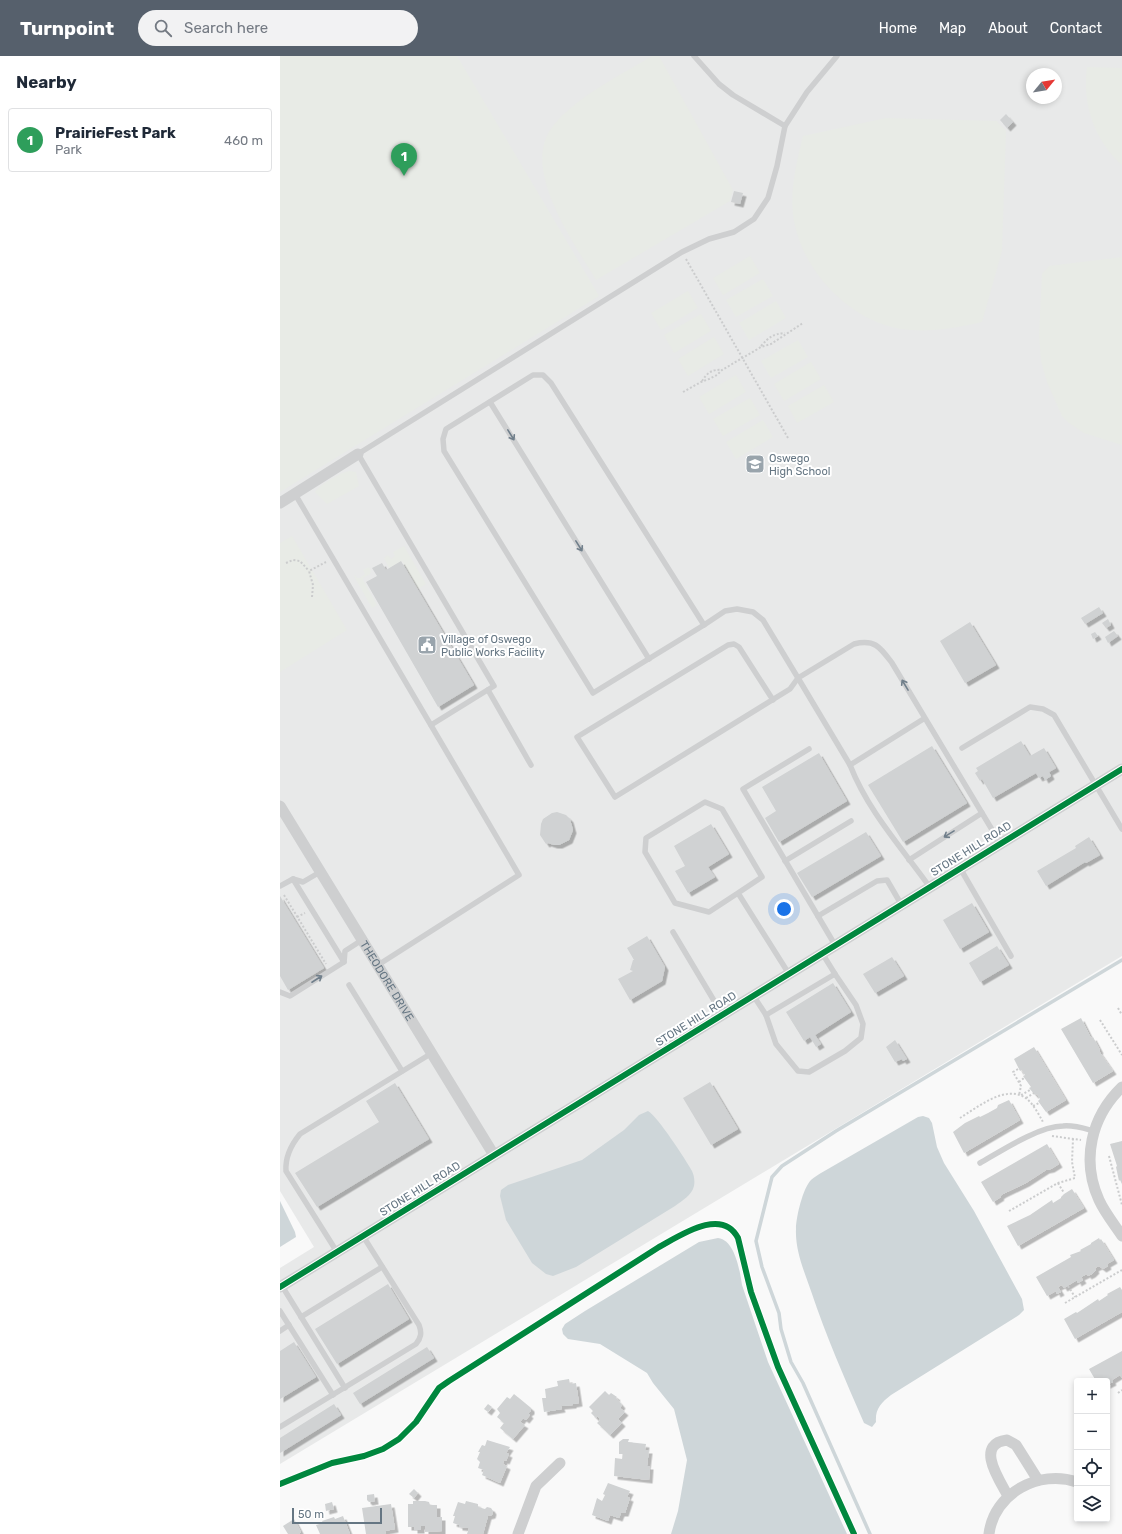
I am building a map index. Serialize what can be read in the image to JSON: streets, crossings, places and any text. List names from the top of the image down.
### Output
{
  "streets": {
    "street": ["STONE HILL ROAD", "THEODORE DRIVE"]
  },
  "crossings": [
    ["STONE HILL ROAD", "THEODORE DRIVE"]
  ],
  "places": {
    "school or university": ["Oswego High School"],
    "public building": ["Village of Oswego Public Works Facility"]
  },
  "scale_bar": "50 m",
  "north": "top right",
  "page": {
    "header": "Turnpoint",
    "search": "Search here",
    "nav": [
      "Home",
      "Map",
      "About",
      "Contact"
    ],
    "heading": "Nearby",
    "list": [
      {
        "mark": "1",
        "name": "PrairieFest Park",
        "note": "Park",
        "value": "460 m"
      }
    ],
    "pins": "1",
    "map_buttons": ["+", "−"],
    "scale": "50 m"
  }
}
